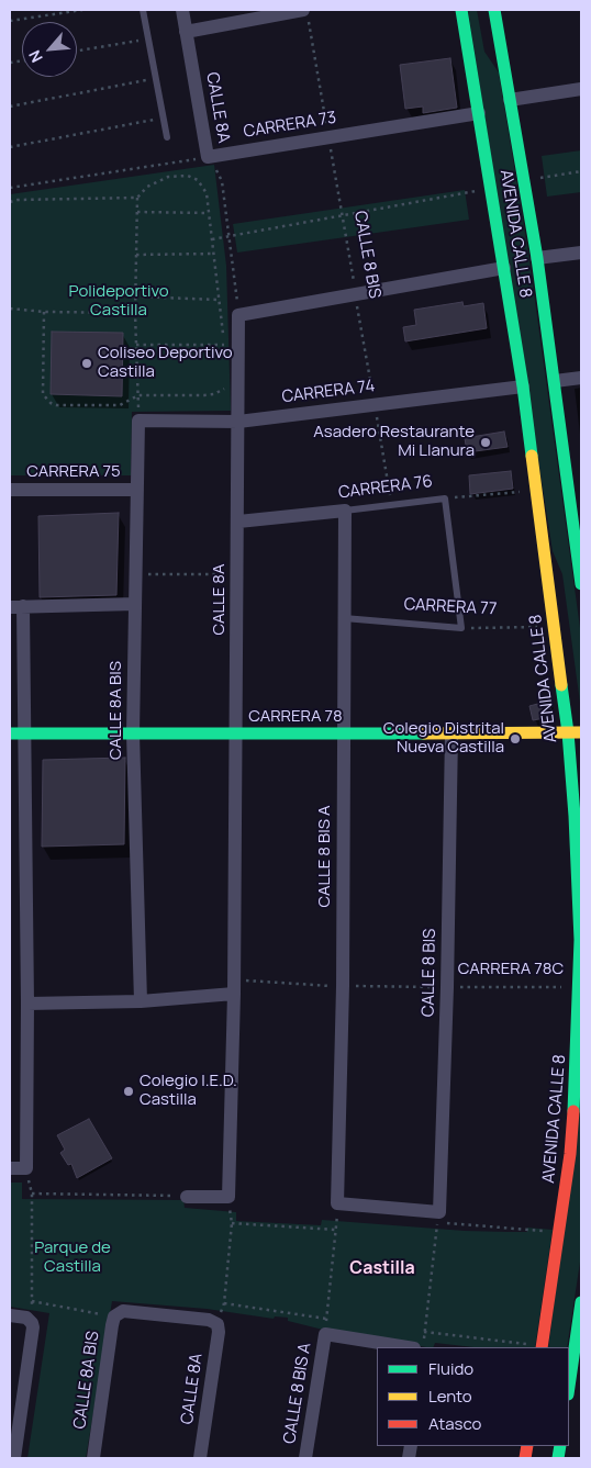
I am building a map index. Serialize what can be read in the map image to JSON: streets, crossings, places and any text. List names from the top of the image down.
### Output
{
  "streets": {
    "street": [
      "CALLE 8A",
      "CARRERA 73",
      "AVENIDA CALLE 8",
      "CALLE 8 BIS",
      "CARRERA 74",
      "CARRERA 75",
      "CARRERA 76",
      "CALLE 8A BIS",
      "CARRERA 78",
      "CALLE 8 BIS A"
    ],
    "lane": ["CARRERA 77"],
    "path": ["CARRERA 78C"]
  },
  "crossings": [
    ["CALLE 8A", "CARRERA 73"],
    ["CALLE 8A", "CARRERA 74"],
    ["CALLE 8A", "CARRERA 76"],
    ["CALLE 8A", "CARRERA 78"],
    ["CALLE 8A", "CARRERA 78C"],
    ["CARRERA 73", "AVENIDA CALLE 8"],
    ["CARRERA 73", "CALLE 8 BIS"],
    ["AVENIDA CALLE 8", "CARRERA 74"],
    ["AVENIDA CALLE 8", "CARRERA 76"],
    ["AVENIDA CALLE 8", "CARRERA 77"],
    ["AVENIDA CALLE 8", "CARRERA 78"],
    ["AVENIDA CALLE 8", "CARRERA 78C"],
    ["CALLE 8 BIS", "CARRERA 74"],
    ["CALLE 8 BIS", "CARRERA 76"],
    ["CALLE 8 BIS", "CARRERA 78"],
    ["CALLE 8 BIS", "CALLE 8 BIS A"],
    ["CALLE 8 BIS", "CARRERA 78C"],
    ["CARRERA 74", "CALLE 8A BIS"],
    ["CARRERA 75", "CALLE 8A BIS"],
    ["CARRERA 76", "CALLE 8 BIS A"],
    ["CARRERA 77", "CALLE 8 BIS A"],
    ["CALLE 8A BIS", "CARRERA 78"],
    ["CARRERA 78", "CALLE 8 BIS A"],
    ["CALLE 8 BIS A", "CARRERA 78C"]
  ],
  "districts": ["Castilla"],
  "parks": ["Polideportivo Castilla", "Parque de Castilla"],
  "places": [
    "Coliseo Deportivo Castilla",
    "Asadero Restaurante Mi Llanura",
    "Colegio Distrital Nueva Castilla",
    "Colegio I.E.D. Castilla"
  ],
  "legend": ["Fluido", "Lento", "Atasco"],
  "north": "bottom left"
}
